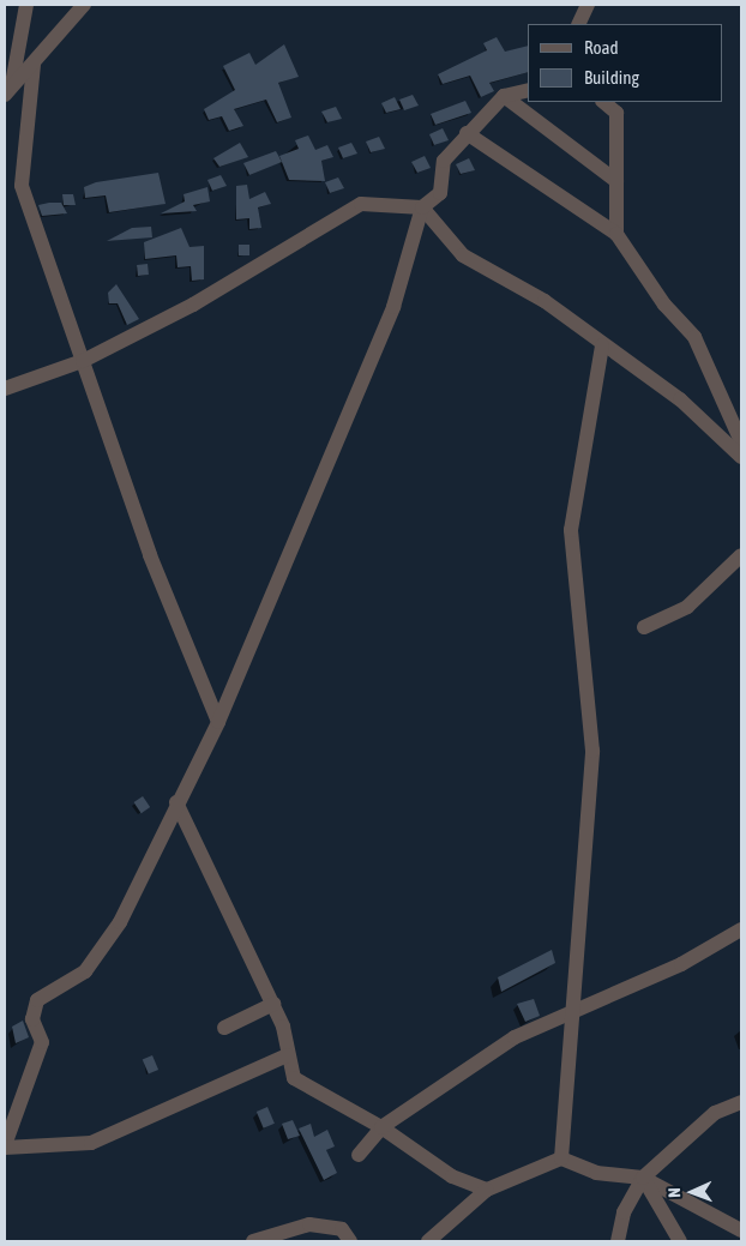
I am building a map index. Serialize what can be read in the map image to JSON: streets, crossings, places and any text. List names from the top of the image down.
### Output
{
  "legend": ["Road", "Building"],
  "north": "left"
}
